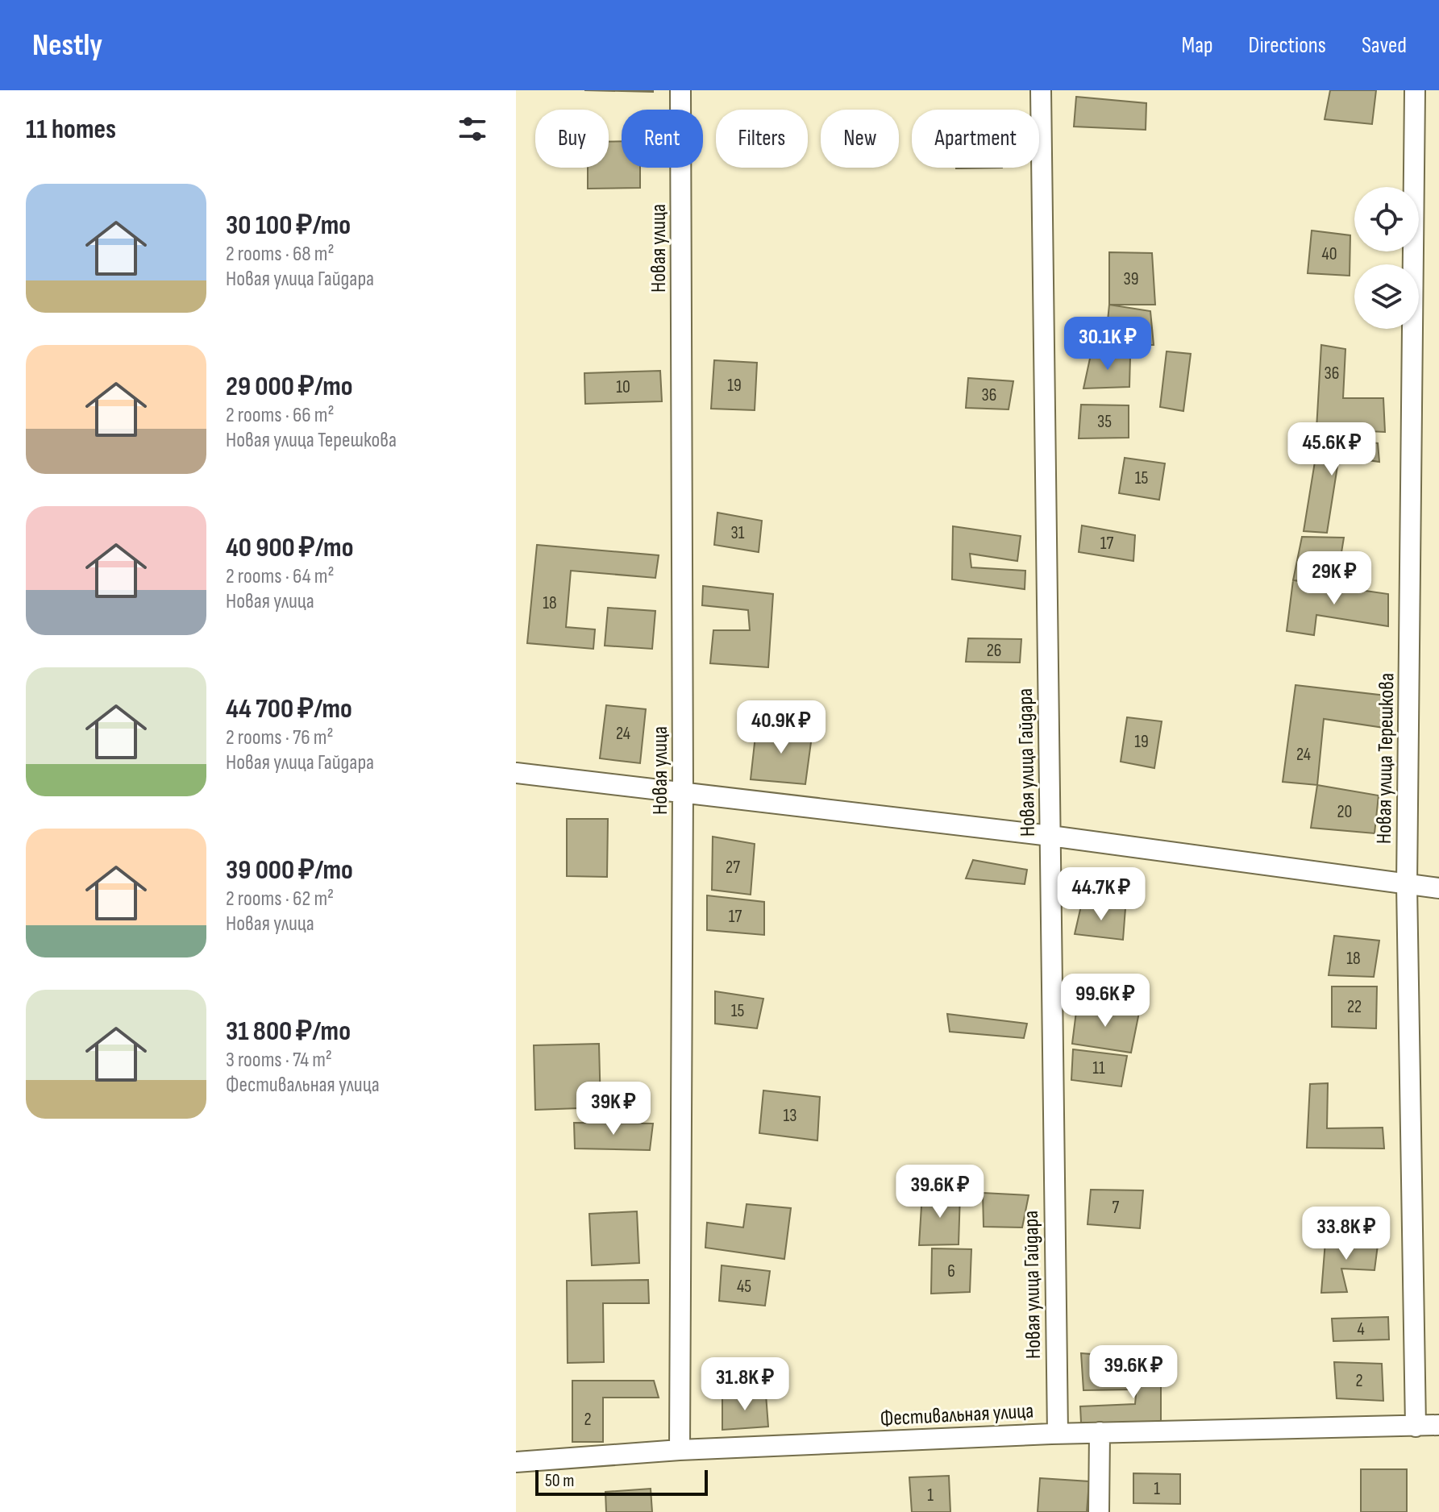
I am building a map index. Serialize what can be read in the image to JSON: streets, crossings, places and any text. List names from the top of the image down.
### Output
{
  "streets": {
    "street": [
      "Новая улица",
      "Новая улица Терешкова",
      "Новая улица Гайдара",
      "Фестивальная улица"
    ]
  },
  "crossings": [
    ["Новая улица", "Фестивальная улица"],
    ["Новая улица Терешкова", "Фестивальная улица"],
    ["Новая улица Гайдара", "Фестивальная улица"]
  ],
  "house_numbers": [
    "40",
    "39",
    "36",
    "19",
    "10",
    "36",
    "35",
    "15",
    "31",
    "17",
    "18",
    "26",
    "24",
    "19",
    "24",
    "20",
    "27",
    "17",
    "18",
    "22",
    "15",
    "11",
    "13",
    "7",
    "6",
    "45",
    "4",
    "2",
    "2",
    "1",
    "1"
  ],
  "scale_bar": "50 m",
  "page": {
    "header": "Nestly",
    "nav": ["Map", "Directions", "Saved"],
    "heading": "11 homes",
    "chip": [
      "Buy",
      "Rent",
      "Filters",
      "New",
      "Apartment"
    ],
    "list": [
      {
        "name": "30 100 ₽/mo",
        "note": "2 rooms · 68 m² · Новая улица Гайдара"
      },
      {
        "name": "29 000 ₽/mo",
        "note": "2 rooms · 66 m² · Новая улица Терешкова"
      },
      {
        "name": "40 900 ₽/mo",
        "note": "2 rooms · 64 m² · Новая улица"
      },
      {
        "name": "44 700 ₽/mo",
        "note": "2 rooms · 76 m² · Новая улица Гайдара"
      },
      {
        "name": "39 000 ₽/mo",
        "note": "2 rooms · 62 m² · Новая улица"
      },
      {
        "name": "31 800 ₽/mo",
        "note": "3 rooms · 74 m² · Фестивальная улица"
      }
    ],
    "price": [
      "30.1K ₽",
      "45.6K ₽",
      "29K ₽",
      "40.9K ₽",
      "44.7K ₽",
      "99.6K ₽",
      "39K ₽",
      "39.6K ₽",
      "33.8K ₽",
      "39.6K ₽",
      "31.8K ₽"
    ],
    "scale": "50 m"
  }
}
